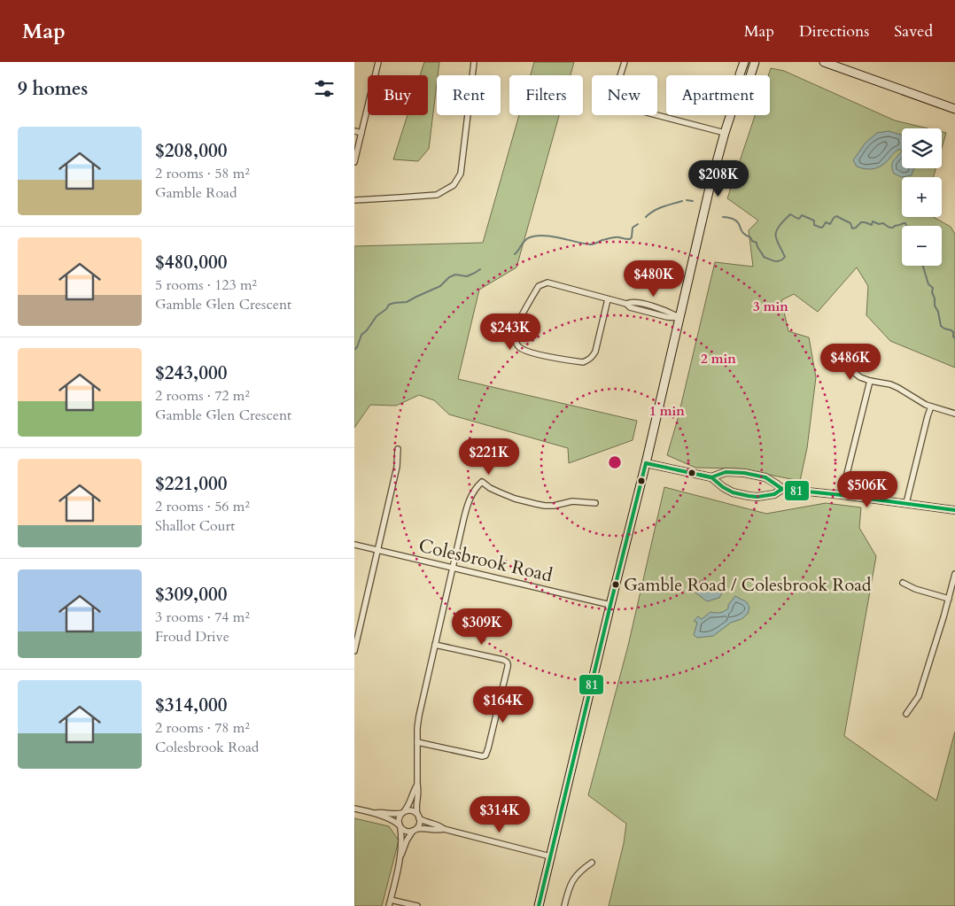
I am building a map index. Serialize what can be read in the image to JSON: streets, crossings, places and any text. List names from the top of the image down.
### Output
{
  "streets": {
    "street": ["Colesbrook Road"]
  },
  "places": ["Gamble Road / Colesbrook Road"],
  "lines": ["transit line 81"],
  "page": {
    "header": "Map",
    "nav": ["Map", "Directions", "Saved"],
    "heading": "9 homes",
    "chip": [
      "Buy",
      "Rent",
      "Filters",
      "New",
      "Apartment"
    ],
    "list": [
      {
        "name": "$208,000",
        "note": "2 rooms · 58 m² · Gamble Road"
      },
      {
        "name": "$480,000",
        "note": "5 rooms · 123 m² · Gamble Glen Crescent"
      },
      {
        "name": "$243,000",
        "note": "2 rooms · 72 m² · Gamble Glen Crescent"
      },
      {
        "name": "$221,000",
        "note": "2 rooms · 56 m² · Shallot Court"
      },
      {
        "name": "$309,000",
        "note": "3 rooms · 74 m² · Froud Drive"
      },
      {
        "name": "$314,000",
        "note": "2 rooms · 78 m² · Colesbrook Road"
      }
    ],
    "map_buttons": ["+", "−"],
    "price": [
      "$208K",
      "$480K",
      "$243K",
      "$486K",
      "$221K",
      "$506K",
      "$309K",
      "$164K",
      "$314K"
    ]
  },
  "rings": ["3 min", "2 min", "1 min"]
}
